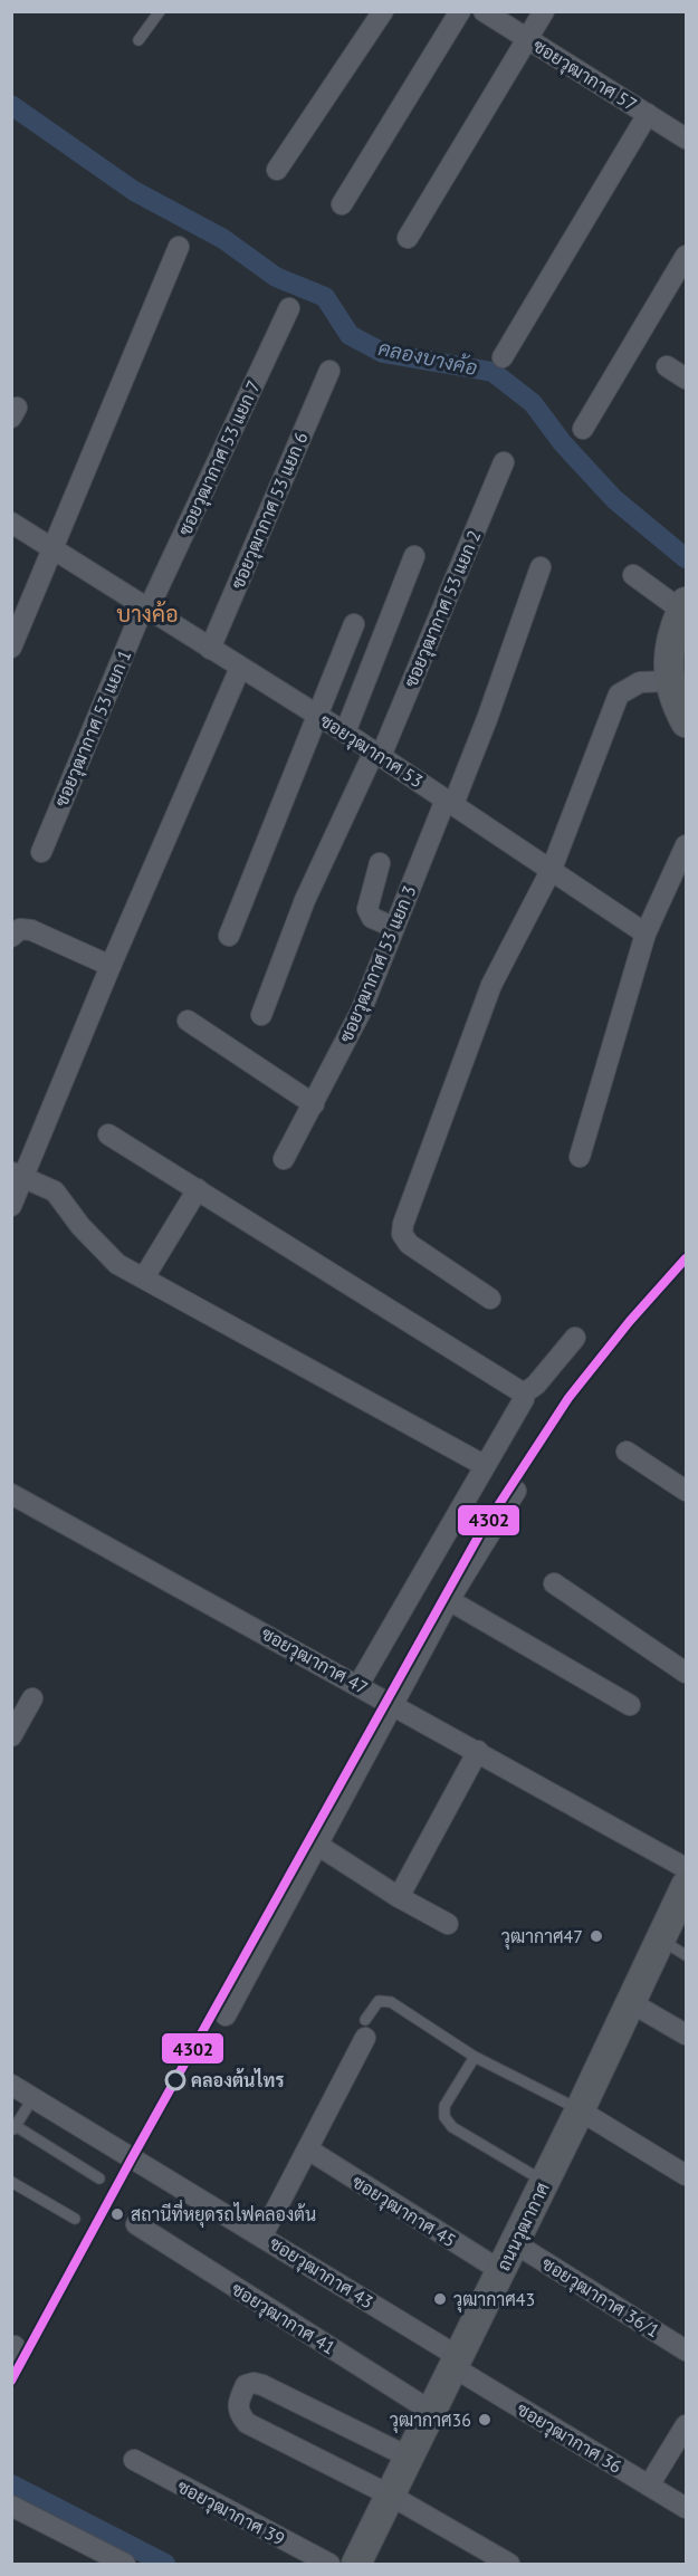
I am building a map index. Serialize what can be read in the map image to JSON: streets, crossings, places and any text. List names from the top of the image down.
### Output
{
  "streets": {
    "main road": ["ถนนวุฒากาศ"],
    "street": [
      "ซอยวุฒากาศ 57",
      "ซอยวุฒากาศ 53 แยก 7",
      "ซอยวุฒากาศ 53 แยก 6",
      "ซอยวุฒากาศ 53 แยก 2",
      "ซอยวุฒากาศ 53 แยก 1",
      "ซอยวุฒากาศ 53",
      "ซอยวุฒากาศ 53 แยก 3",
      "ซอยวุฒากาศ 47",
      "ซอยวุฒากาศ 45",
      "ซอยวุฒากาศ 43",
      "ซอยวุฒากาศ 36/1",
      "ซอยวุฒากาศ 41",
      "ซอยวุฒากาศ 36",
      "ซอยวุฒากาศ 39"
    ]
  },
  "crossings": [
    ["ซอยวุฒากาศ 53 แยก 7", "ซอยวุฒากาศ 53 แยก 1"],
    ["ซอยวุฒากาศ 53 แยก 7", "ซอยวุฒากาศ 53"],
    ["ซอยวุฒากาศ 53 แยก 6", "ซอยวุฒากาศ 53"],
    ["ซอยวุฒากาศ 53 แยก 2", "ซอยวุฒากาศ 53"],
    ["ซอยวุฒากาศ 53 แยก 1", "ซอยวุฒากาศ 53"],
    ["ซอยวุฒากาศ 53", "ซอยวุฒากาศ 53 แยก 3"],
    ["ซอยวุฒากาศ 45", "ถนนวุฒากาศ"],
    ["ถนนวุฒากาศ", "ซอยวุฒากาศ 43"],
    ["ถนนวุฒากาศ", "ซอยวุฒากาศ 36/1"],
    ["ถนนวุฒากาศ", "ซอยวุฒากาศ 41"],
    ["ถนนวุฒากาศ", "ซอยวุฒากาศ 36"],
    ["ซอยวุฒากาศ 43", "ซอยวุฒากาศ 36"]
  ],
  "districts": ["บางค้อ"],
  "water": ["คลองบางค้อ"],
  "places": [
    "วุฒากาศ47",
    "คลองต้นไทร",
    "สถานีที่หยุดรถไฟคลองต้น",
    "วุฒากาศ43",
    "วุฒากาศ36"
  ],
  "lines": ["transit line 4302"]
}
